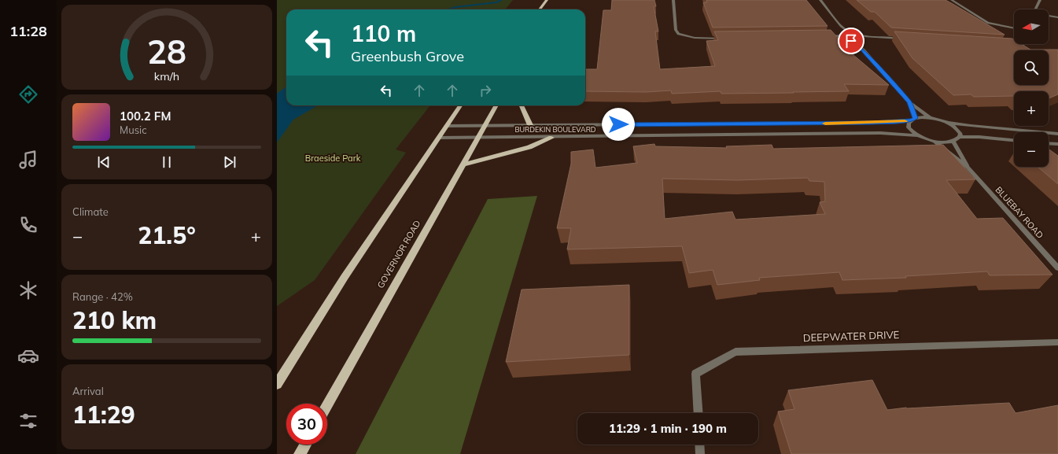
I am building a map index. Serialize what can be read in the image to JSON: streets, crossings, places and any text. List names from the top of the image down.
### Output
{
  "streets": {
    "main road": ["GOVERNOR ROAD"],
    "street": ["BURDEKIN BOULEVARD", "BLUEBAY ROAD", "DEEPWATER DRIVE"]
  },
  "crossings": [
    ["BURDEKIN BOULEVARD", "GOVERNOR ROAD"]
  ],
  "parks": ["Braeside Park"],
  "north": "left",
  "page": {
    "tabs": "11:28",
    "map_buttons": ["+", "−"],
    "turn": ["110 m", "Greenbush Grove"],
    "song": ["100.2 FM", "Music"],
    "tile": [
      "Climate",
      ["Range · 42%", "210 km"],
      ["Arrival", "11:29"]
    ],
    "heat": ["−", "21.5°", "+"],
    "limit": "30",
    "trip": "11:29 · 1 min · 190 m",
    "gauge": ["28", "km/h"]
  }
}
